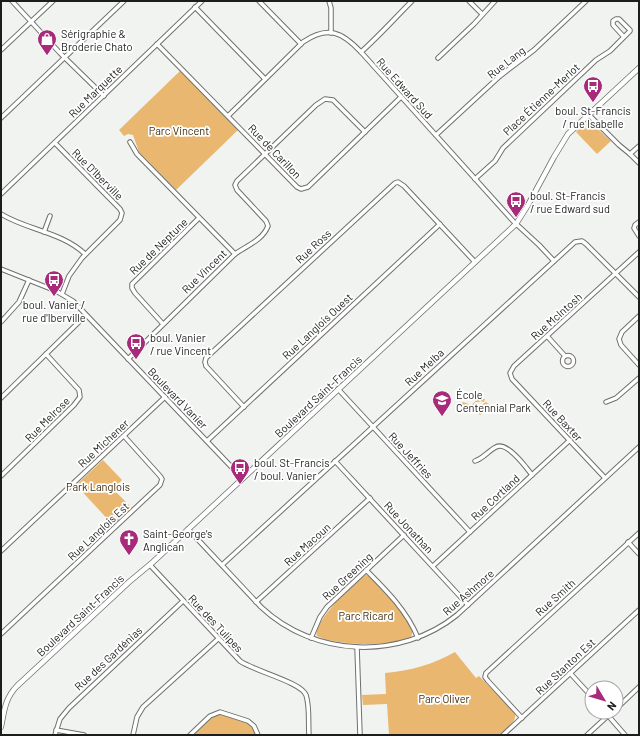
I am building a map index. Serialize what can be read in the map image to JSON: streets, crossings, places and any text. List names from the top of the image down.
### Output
{
  "streets": {
    "street": [
      "Rue Lang",
      "Rue Edward Sud",
      "Rue Marquette",
      "Place Étienne-Merlot",
      "Rue de Carillon",
      "Rue D'Iberville",
      "Rue de Neptune",
      "Rue Ross",
      "Rue Vincent",
      "Rue McIntosh",
      "Rue Langlois Ouest",
      "Rue Melba",
      "Boulevard Saint-Francis",
      "Boulevard Vanier",
      "Rue Melrose",
      "Rue Baxter",
      "Rue Michener",
      "Rue Jeffries",
      "Rue Cortland",
      "Rue Jonathan",
      "Rue Langlois Est",
      "Rue Macoun",
      "Rue Greening",
      "Rue Ashmore",
      "Rue Smith",
      "Rue des Tulipes",
      "Rue des Gardénias",
      "Rue Stanton Est"
    ]
  },
  "crossings": [
    ["Rue Lang", "Rue Edward Sud"],
    ["Rue Edward Sud", "Place Étienne-Merlot"],
    ["Rue Edward Sud", "Rue de Carillon"],
    ["Rue Edward Sud", "Rue Melba"],
    ["Rue Edward Sud", "Boulevard Saint-Francis"],
    ["Rue Marquette", "Rue de Carillon"],
    ["Rue Marquette", "Rue D'Iberville"],
    ["Rue D'Iberville", "Boulevard Vanier"],
    ["Rue de Neptune", "Rue Vincent"],
    ["Rue Ross", "Rue Langlois Ouest"],
    ["Rue Ross", "Boulevard Saint-Francis"],
    ["Rue Vincent", "Boulevard Vanier"],
    ["Rue McIntosh", "Rue Melba"],
    ["Rue McIntosh", "Rue Baxter"],
    ["Rue Langlois Ouest", "Boulevard Vanier"],
    ["Rue Melba", "Rue Jeffries"],
    ["Rue Melba", "Rue Jonathan"],
    ["Rue Melba", "Rue Ashmore"],
    ["Boulevard Saint-Francis", "Boulevard Vanier"],
    ["Boulevard Saint-Francis", "Rue Jeffries"],
    ["Boulevard Saint-Francis", "Rue Ashmore"],
    ["Boulevard Saint-Francis", "Rue des Tulipes"],
    ["Boulevard Vanier", "Rue Michener"],
    ["Rue Baxter", "Rue Cortland"],
    ["Rue Baxter", "Rue Ashmore"],
    ["Rue Michener", "Rue Langlois Est"],
    ["Rue Jeffries", "Rue Cortland"],
    ["Rue Cortland", "Rue Jonathan"],
    ["Rue Jonathan", "Rue Macoun"],
    ["Rue Jonathan", "Rue Greening"],
    ["Rue Jonathan", "Rue Ashmore"],
    ["Rue Macoun", "Rue Ashmore"],
    ["Rue Greening", "Rue Ashmore"],
    ["Rue Smith", "Rue Stanton Est"],
    ["Rue des Tulipes", "Rue des Gardénias"]
  ],
  "parks": [
    "Parc Vincent",
    "Park Langlois",
    "Parc Ricard",
    "Parc Oliver"
  ],
  "places": {
    "shop": ["Sérigraphie & Broderie Chato"],
    "bus stop": [
      "boul. St-Francis / rue Isabelle",
      "boul. St-Francis / rue Edward sud",
      "boul. Vanier / rue d'Iberville",
      "boul. Vanier / rue Vincent",
      "boul. St-Francis / boul. Vanier"
    ],
    "school or university": ["École Centennial Park"],
    "church": ["Saint-George's Anglican"]
  },
  "north": "bottom right"
}
